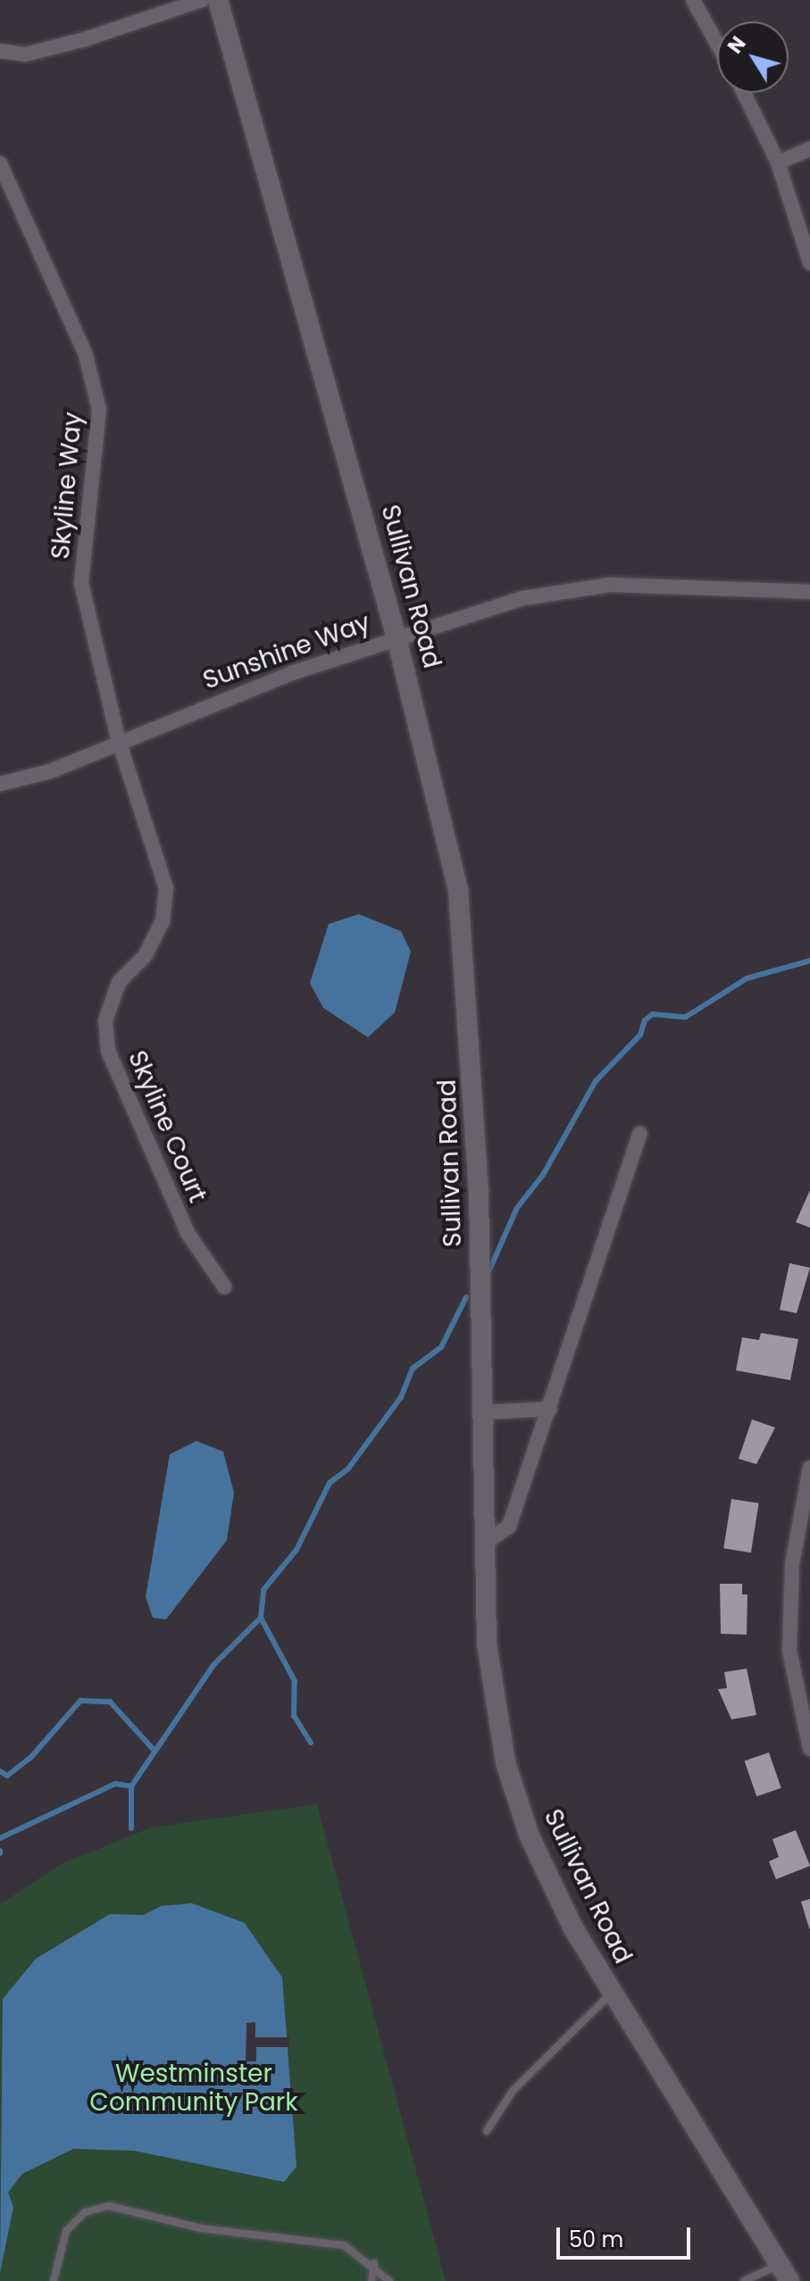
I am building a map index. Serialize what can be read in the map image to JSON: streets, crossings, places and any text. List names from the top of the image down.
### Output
{
  "streets": {
    "street": [
      "Skyline Way",
      "Sullivan Road",
      "Sunshine Way",
      "Skyline Court"
    ]
  },
  "crossings": [
    ["Skyline Way", "Sunshine Way"],
    ["Skyline Way", "Skyline Court"],
    ["Sullivan Road", "Sunshine Way"],
    ["Sunshine Way", "Skyline Court"]
  ],
  "parks": ["Westminster Community Park"],
  "scale_bar": "50 m",
  "north": "top left"
}
